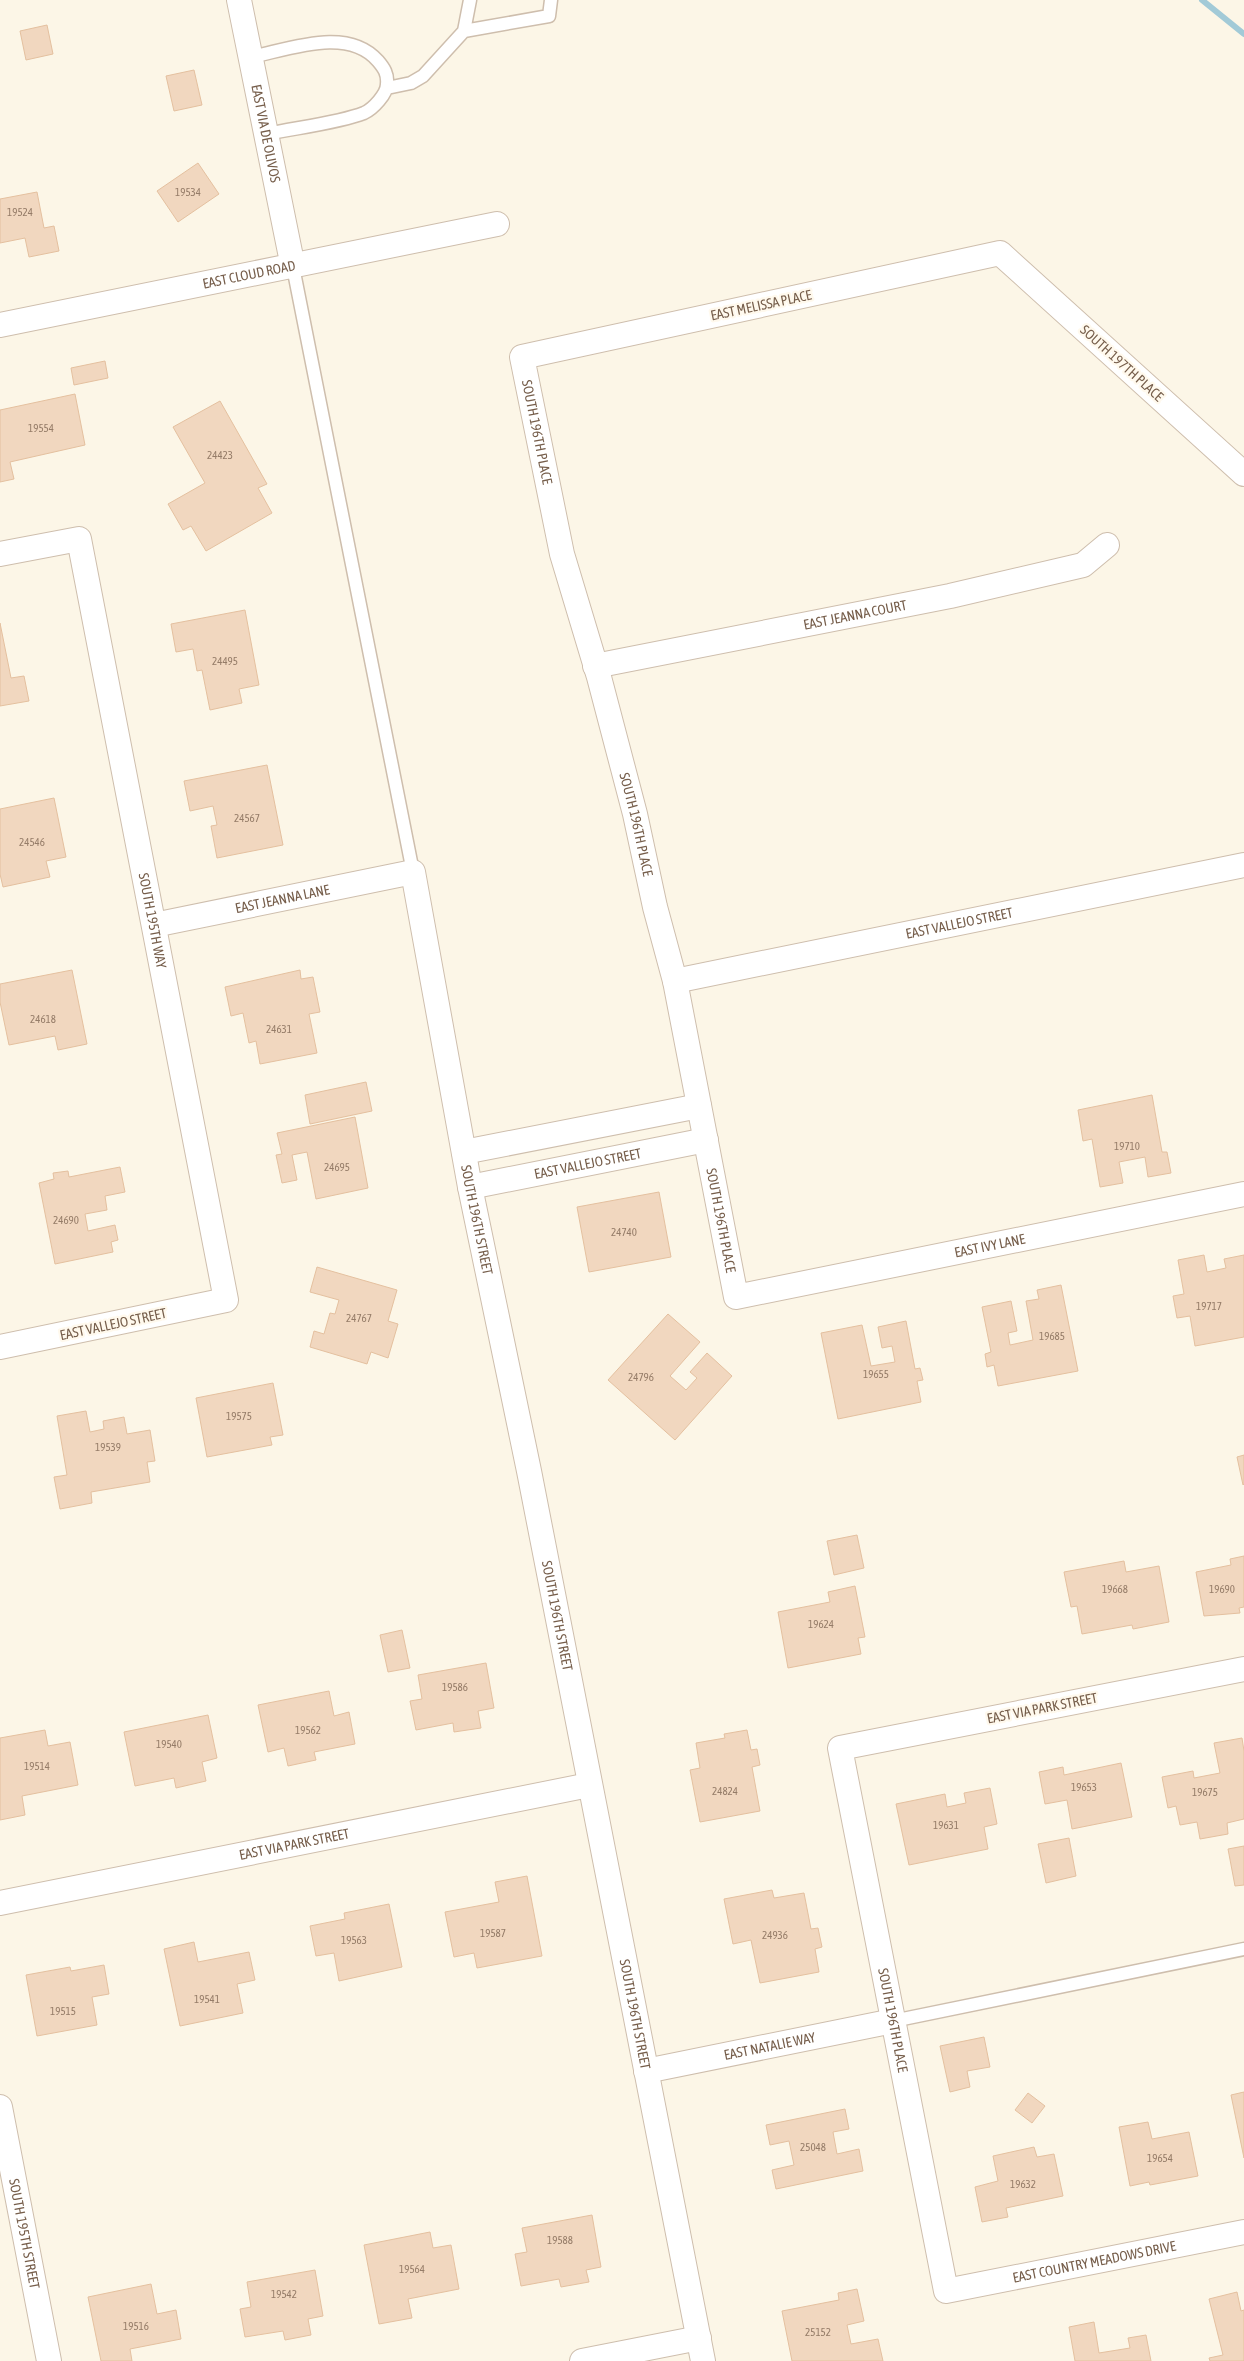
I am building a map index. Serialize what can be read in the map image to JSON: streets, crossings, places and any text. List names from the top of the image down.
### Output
{
  "streets": {
    "street": [
      "EAST VIA DE OLIVOS",
      "EAST CLOUD ROAD",
      "EAST MELISSA PLACE",
      "SOUTH 197TH PLACE",
      "SOUTH 196TH PLACE",
      "EAST JEANNA COURT",
      "EAST JEANNA LANE",
      "SOUTH 195TH WAY",
      "EAST VALLEJO STREET",
      "SOUTH 196TH STREET",
      "EAST IVY LANE",
      "EAST VIA PARK STREET",
      "EAST NATALIE WAY",
      "SOUTH 195TH STREET",
      "EAST COUNTRY MEADOWS DRIVE"
    ]
  },
  "crossings": [
    ["EAST VIA DE OLIVOS", "EAST CLOUD ROAD"],
    ["EAST MELISSA PLACE", "SOUTH 197TH PLACE"],
    ["EAST MELISSA PLACE", "SOUTH 196TH PLACE"],
    ["SOUTH 196TH PLACE", "EAST JEANNA COURT"],
    ["SOUTH 196TH PLACE", "EAST VALLEJO STREET"],
    ["SOUTH 196TH PLACE", "EAST IVY LANE"],
    ["SOUTH 196TH PLACE", "EAST VIA PARK STREET"],
    ["SOUTH 196TH PLACE", "EAST NATALIE WAY"],
    ["SOUTH 196TH PLACE", "EAST COUNTRY MEADOWS DRIVE"],
    ["EAST JEANNA LANE", "SOUTH 195TH WAY"],
    ["EAST JEANNA LANE", "SOUTH 196TH STREET"],
    ["SOUTH 195TH WAY", "EAST VALLEJO STREET"],
    ["EAST VALLEJO STREET", "SOUTH 196TH STREET"],
    ["SOUTH 196TH STREET", "EAST VIA PARK STREET"],
    ["SOUTH 196TH STREET", "EAST NATALIE WAY"]
  ],
  "house_numbers": [
    "19534",
    "19524",
    "19554",
    "24423",
    "24495",
    "24567",
    "24546",
    "24618",
    "24631",
    "19710",
    "24695",
    "24690",
    "24740",
    "19717",
    "24767",
    "19685",
    "19655",
    "24796",
    "19575",
    "19539",
    "19668",
    "19690",
    "19624",
    "19586",
    "19562",
    "19540",
    "19514",
    "19653",
    "24824",
    "19675",
    "19631",
    "19587",
    "24936",
    "19563",
    "19541",
    "19515",
    "25048",
    "19654",
    "19632",
    "19588",
    "19564",
    "19542",
    "19516",
    "25152"
  ]
}
